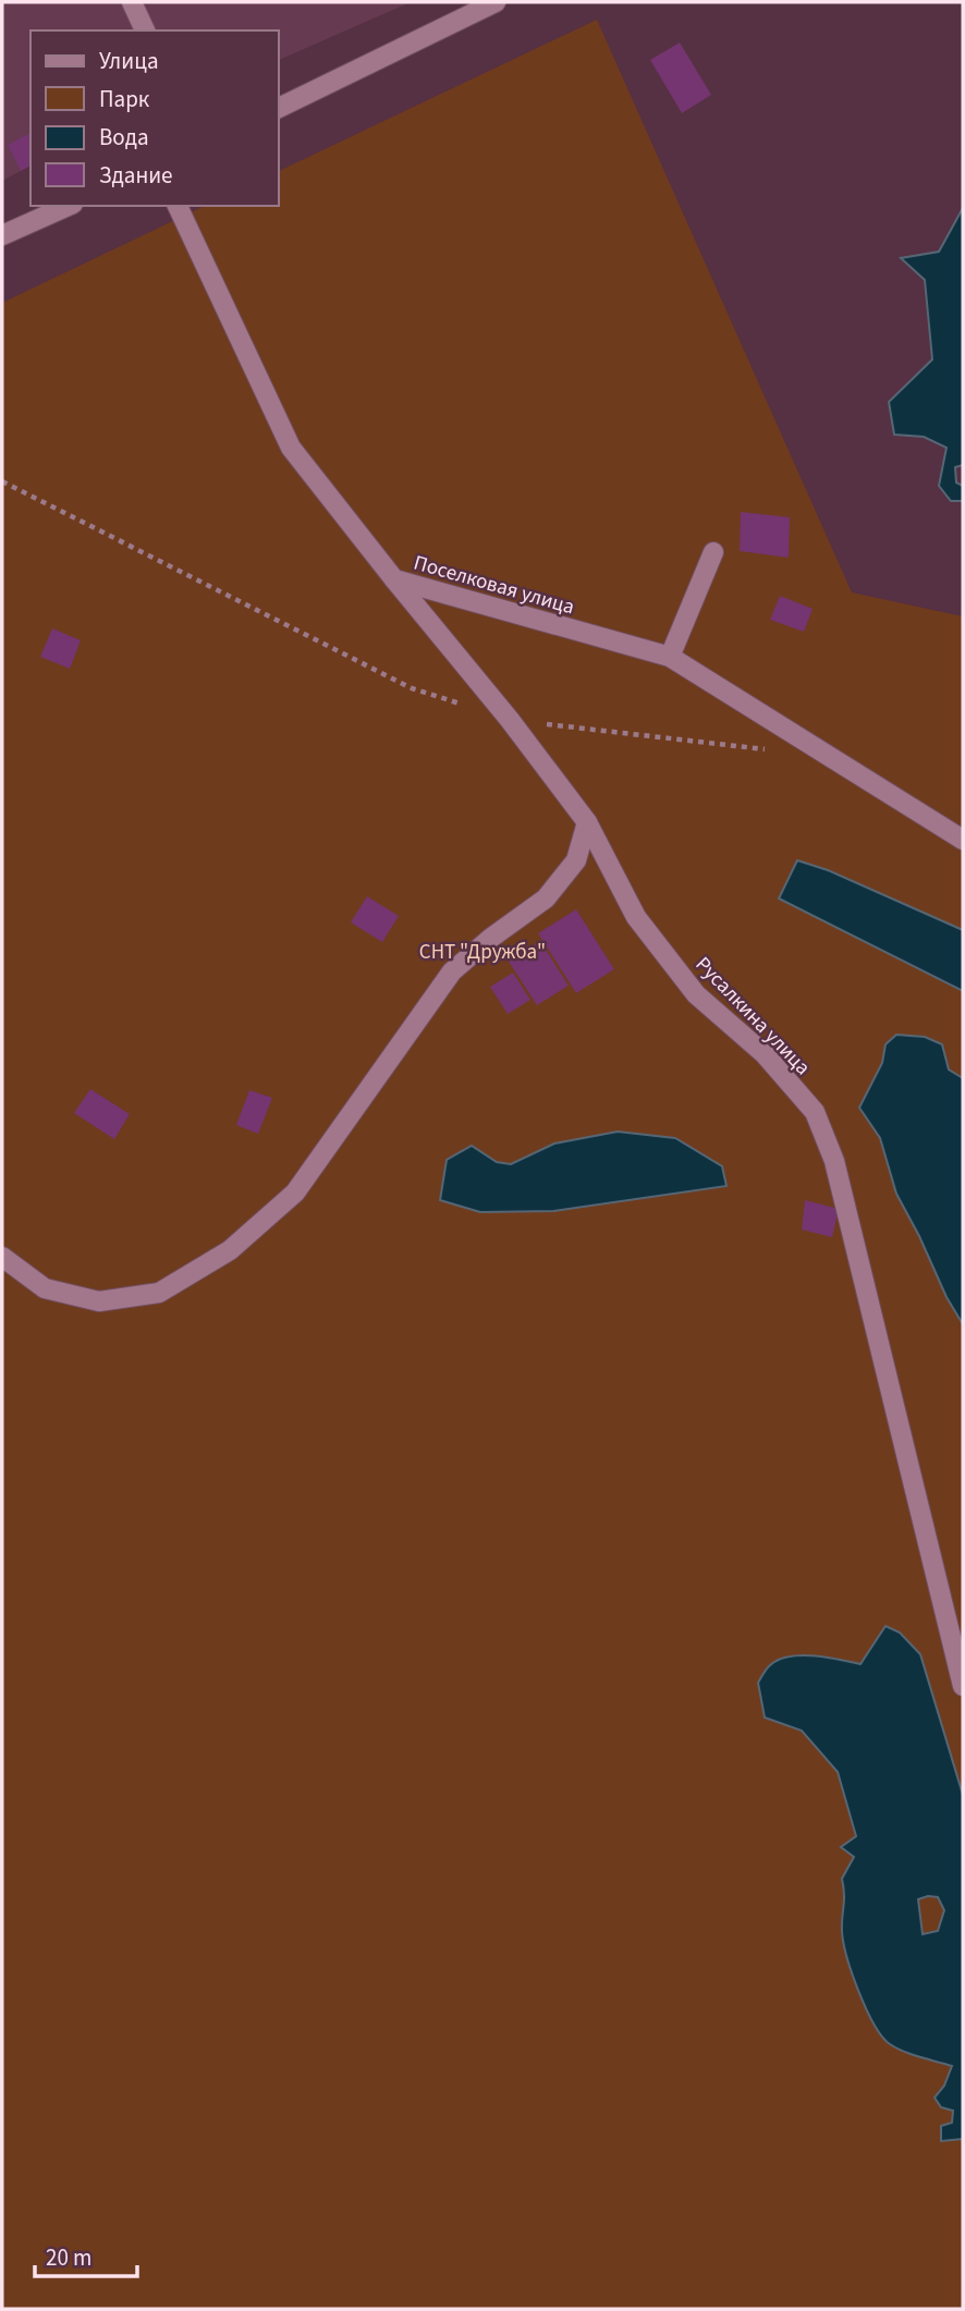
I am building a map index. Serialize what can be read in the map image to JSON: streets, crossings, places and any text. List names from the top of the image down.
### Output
{
  "streets": {
    "street": ["Поселковая улица", "Русалкина улица"]
  },
  "crossings": [
    ["Поселковая улица", "Русалкина улица"]
  ],
  "parks": ["СНТ \"Дружба\""],
  "legend": [
    "Улица",
    "Парк",
    "Вода",
    "Здание"
  ],
  "scale_bar": "20 m"
}
